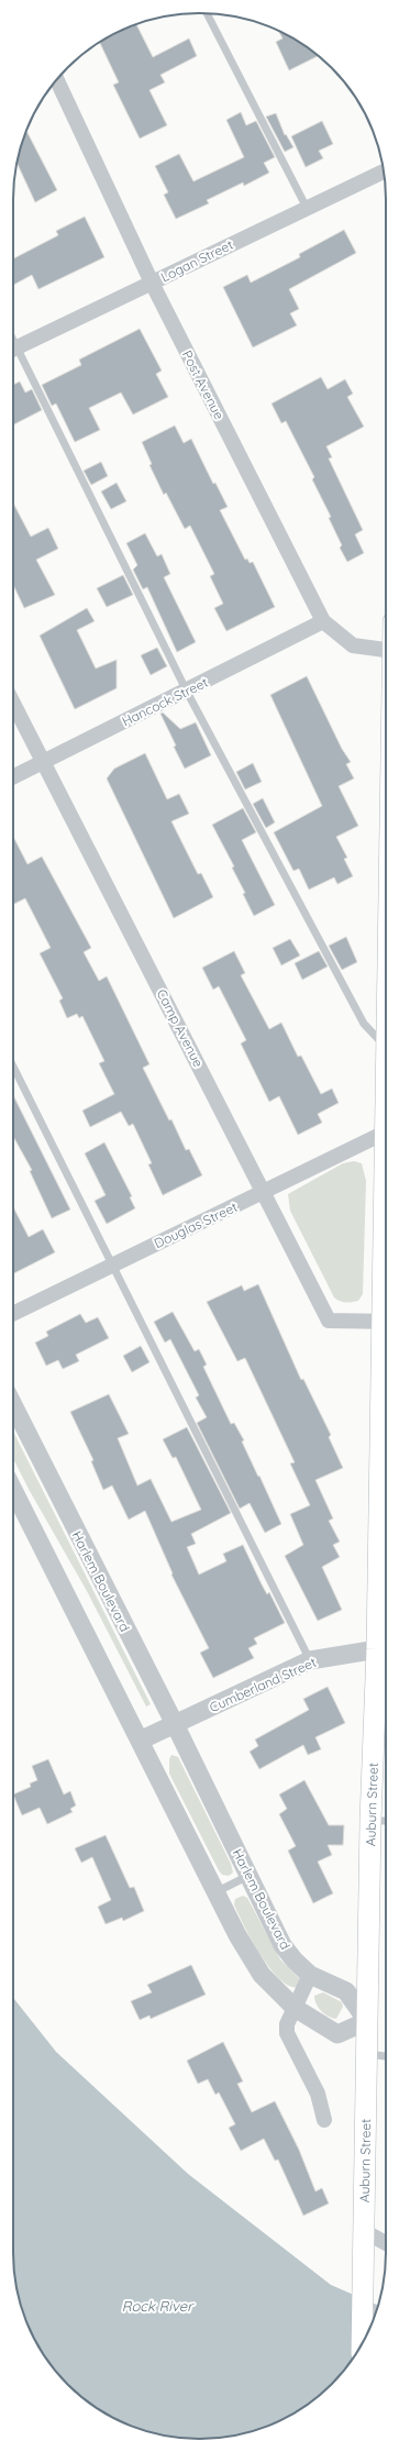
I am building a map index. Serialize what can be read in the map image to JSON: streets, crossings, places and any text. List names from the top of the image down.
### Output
{
  "streets": {
    "main road": ["Auburn Street"],
    "street": [
      "Logan Street",
      "Post Avenue",
      "Hancock Street",
      "Camp Avenue",
      "Douglas Street",
      "Harlem Boulevard",
      "Cumberland Street"
    ]
  },
  "crossings": [
    ["Logan Street", "Post Avenue"],
    ["Post Avenue", "Hancock Street"],
    ["Hancock Street", "Camp Avenue"],
    ["Camp Avenue", "Douglas Street"],
    ["Harlem Boulevard", "Cumberland Street"],
    ["Harlem Boulevard", "Auburn Street"],
    ["Cumberland Street", "Auburn Street"]
  ],
  "water": ["Rock River"]
}
